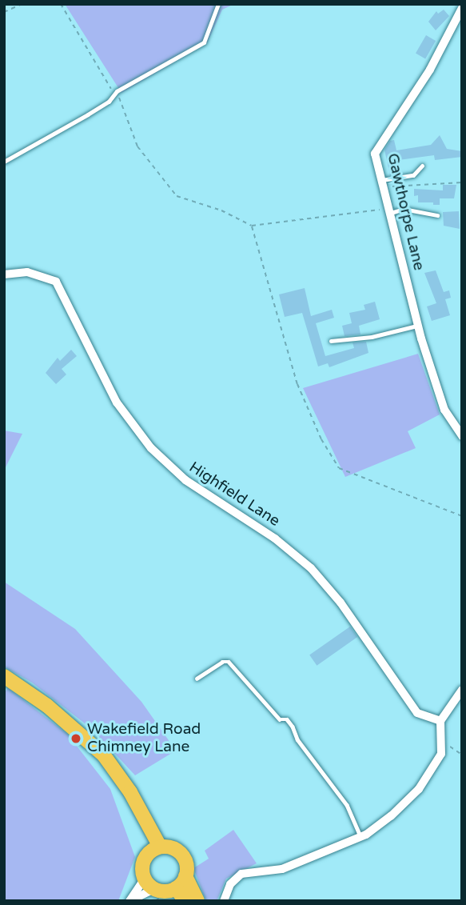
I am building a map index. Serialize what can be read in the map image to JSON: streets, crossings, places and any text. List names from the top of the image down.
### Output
{
  "streets": {
    "street": ["Gawthorpe Lane", "Highfield Lane"]
  },
  "places": ["Wakefield Road Chimney Lane"]
}
